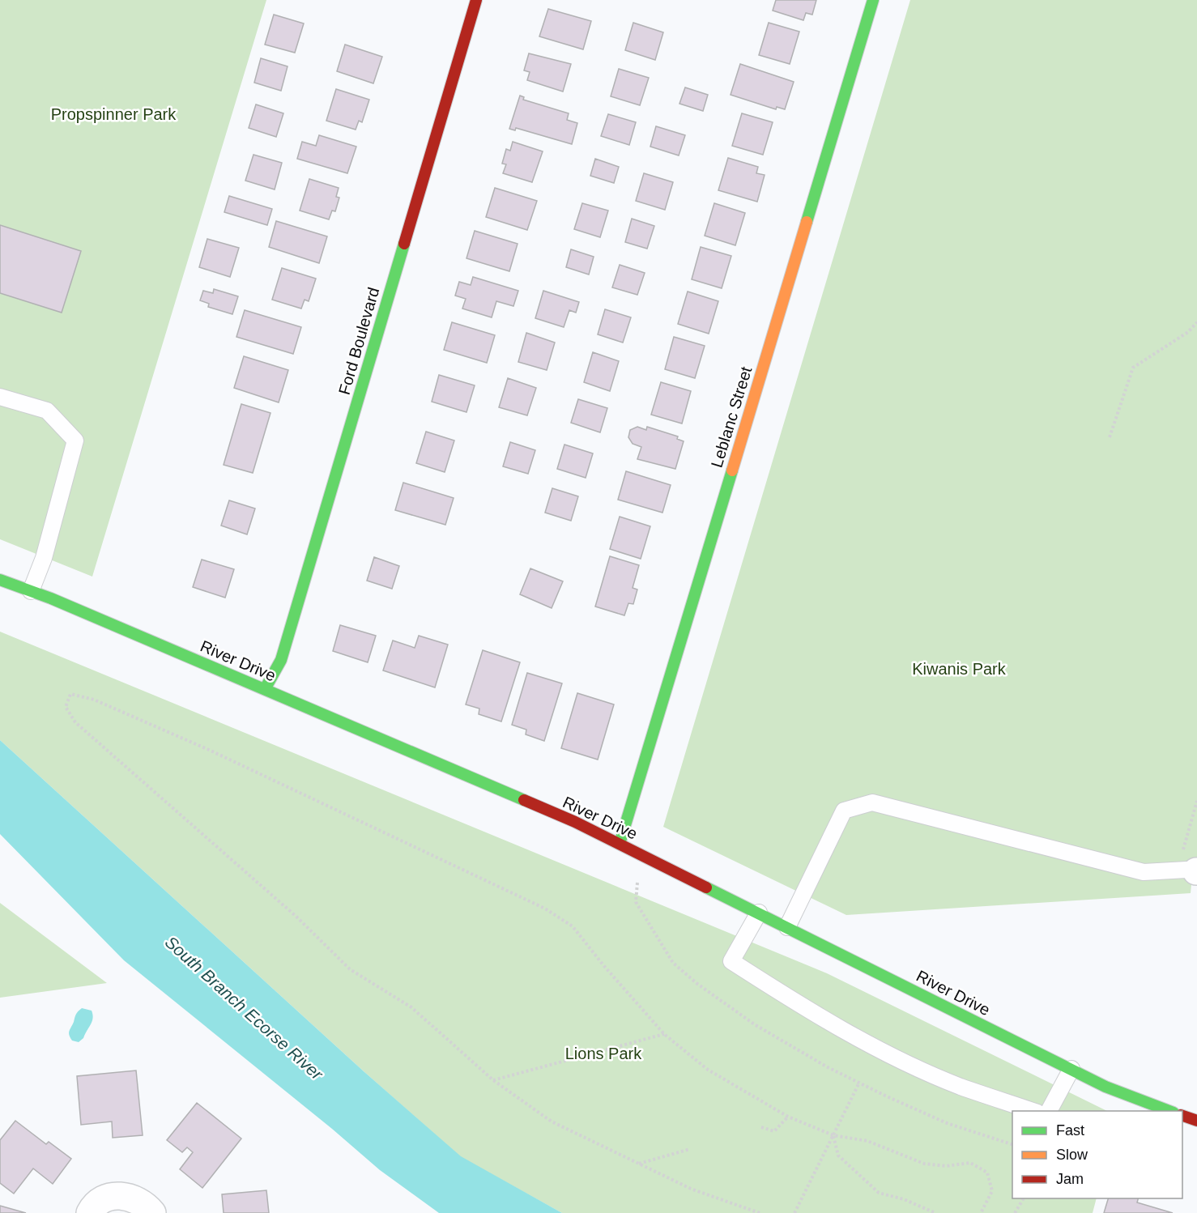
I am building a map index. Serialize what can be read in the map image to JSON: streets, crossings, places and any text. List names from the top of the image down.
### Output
{
  "streets": {
    "street": ["Ford Boulevard", "Leblanc Street", "River Drive"]
  },
  "crossings": [
    ["Ford Boulevard", "River Drive"],
    ["Leblanc Street", "River Drive"]
  ],
  "water": ["South Branch Ecorse River"],
  "parks": ["Propspinner Park", "Kiwanis Park", "Lions Park"],
  "legend": ["Fast", "Slow", "Jam"]
}
